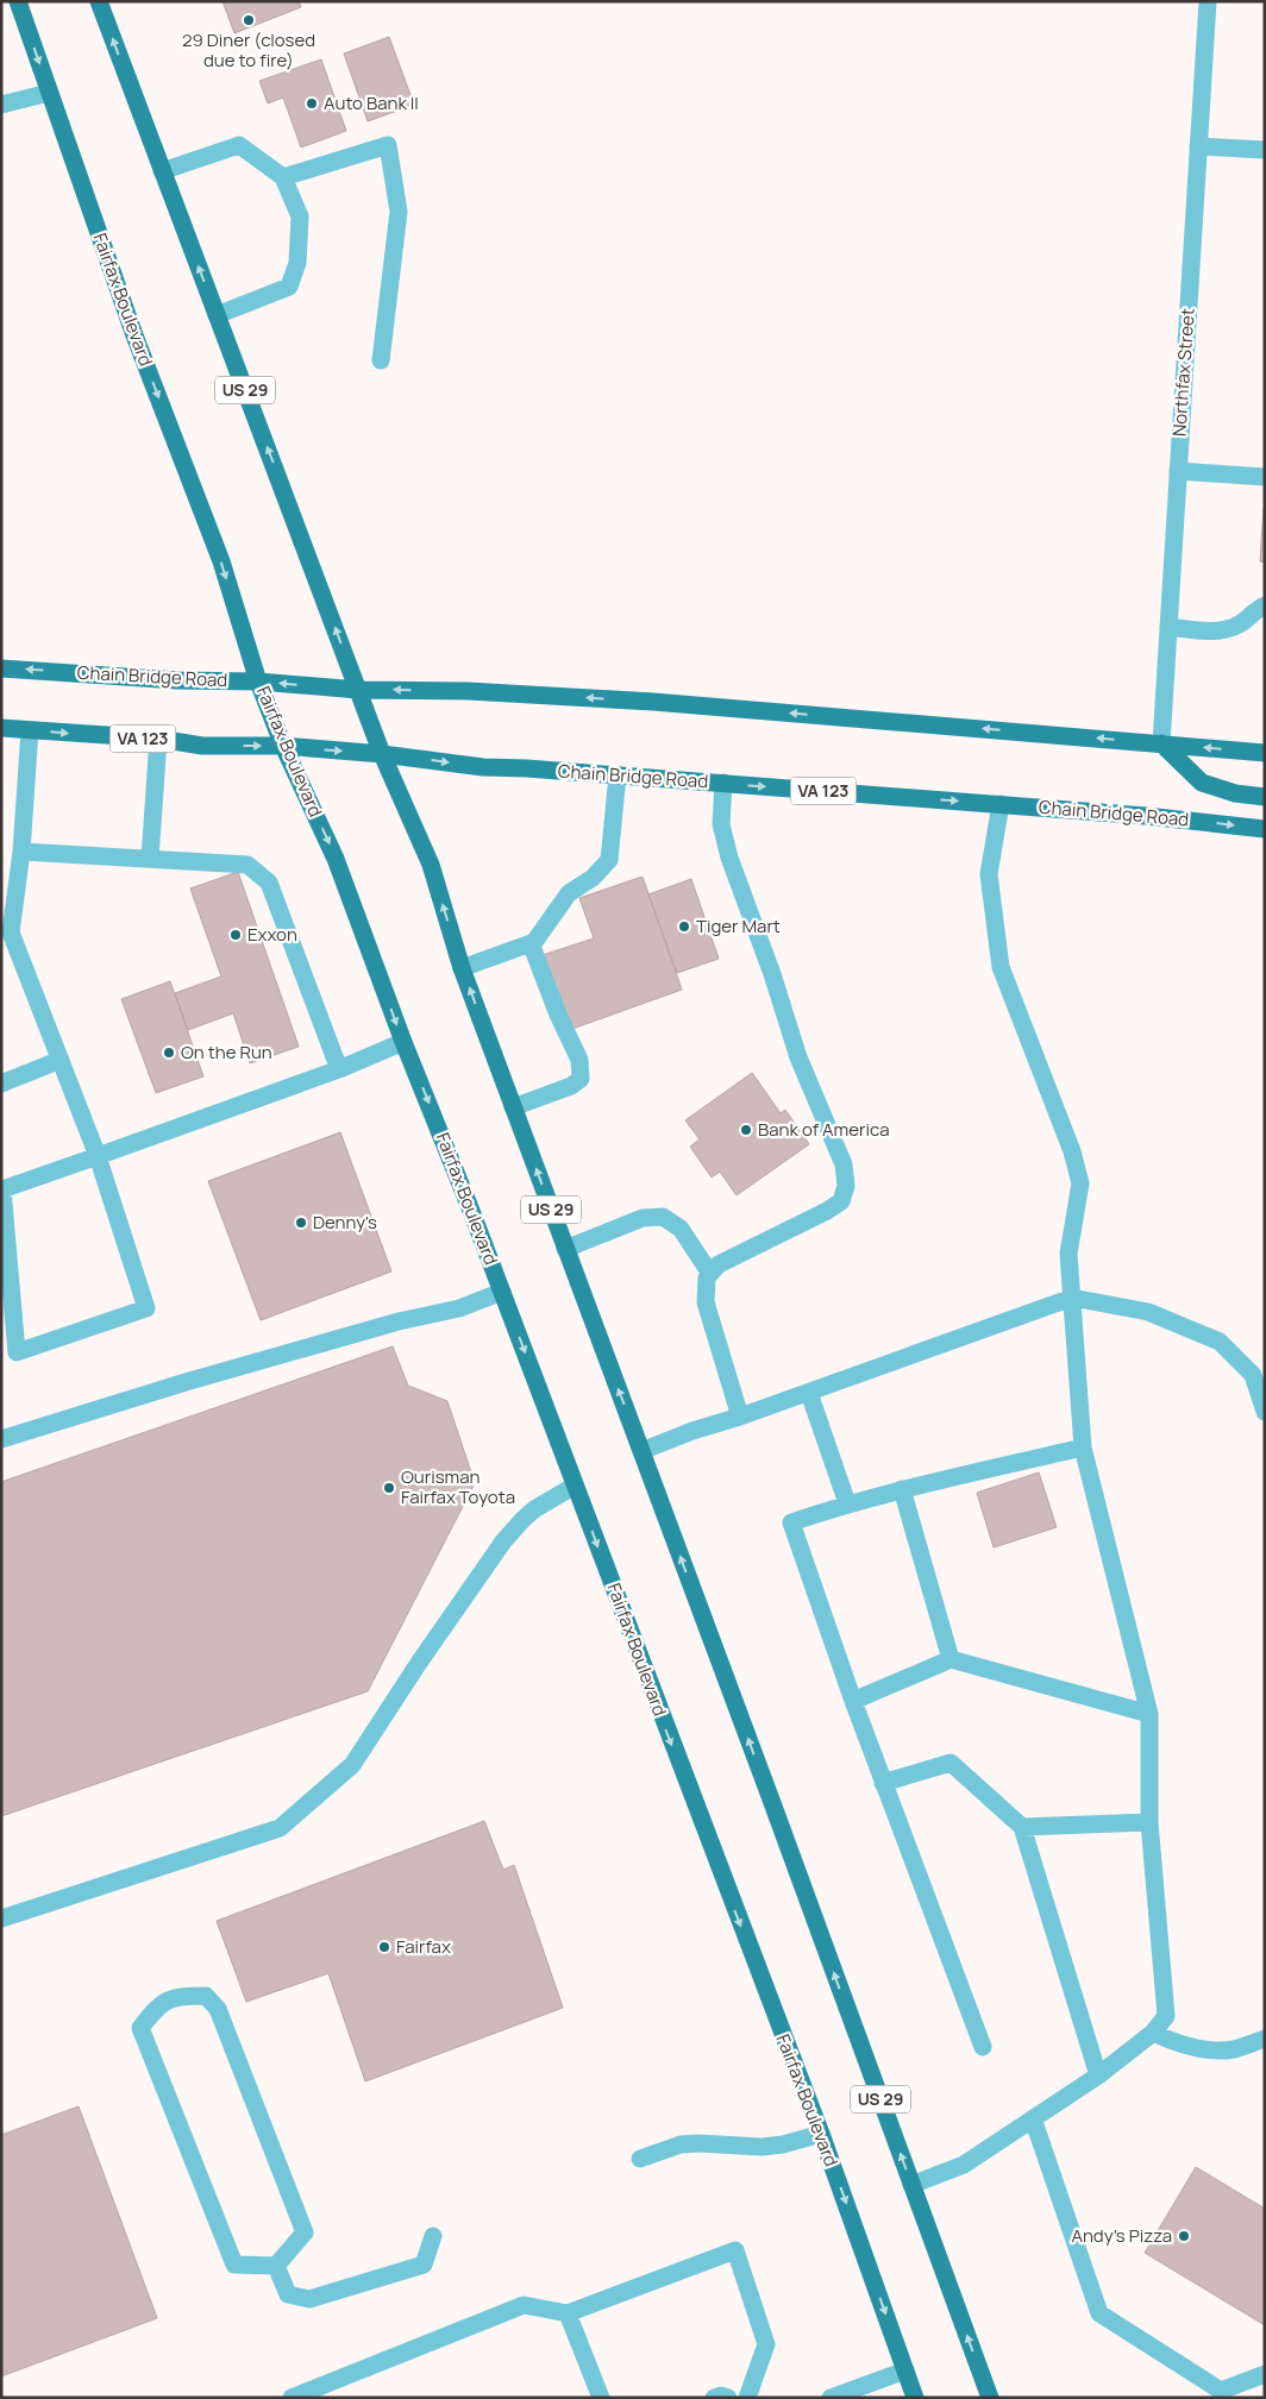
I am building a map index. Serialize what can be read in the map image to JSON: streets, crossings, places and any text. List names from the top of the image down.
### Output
{
  "streets": {
    "main road": [
      "Fairfax Boulevard",
      "US 29",
      "Chain Bridge Road",
      "VA 123"
    ],
    "street": ["Northfax Street"]
  },
  "crossings": [
    ["Fairfax Boulevard", "Chain Bridge Road"],
    ["Northfax Street", "Chain Bridge Road"],
    ["US 29", "Chain Bridge Road"]
  ],
  "places": [
    "29 Diner (closed due to fire)",
    "Auto Bank II",
    "Tiger Mart",
    "Exxon",
    "On the Run",
    "Bank of America",
    "Denny's",
    "Ourisman Fairfax Toyota",
    "Fairfax",
    "Andy's Pizza"
  ]
}
